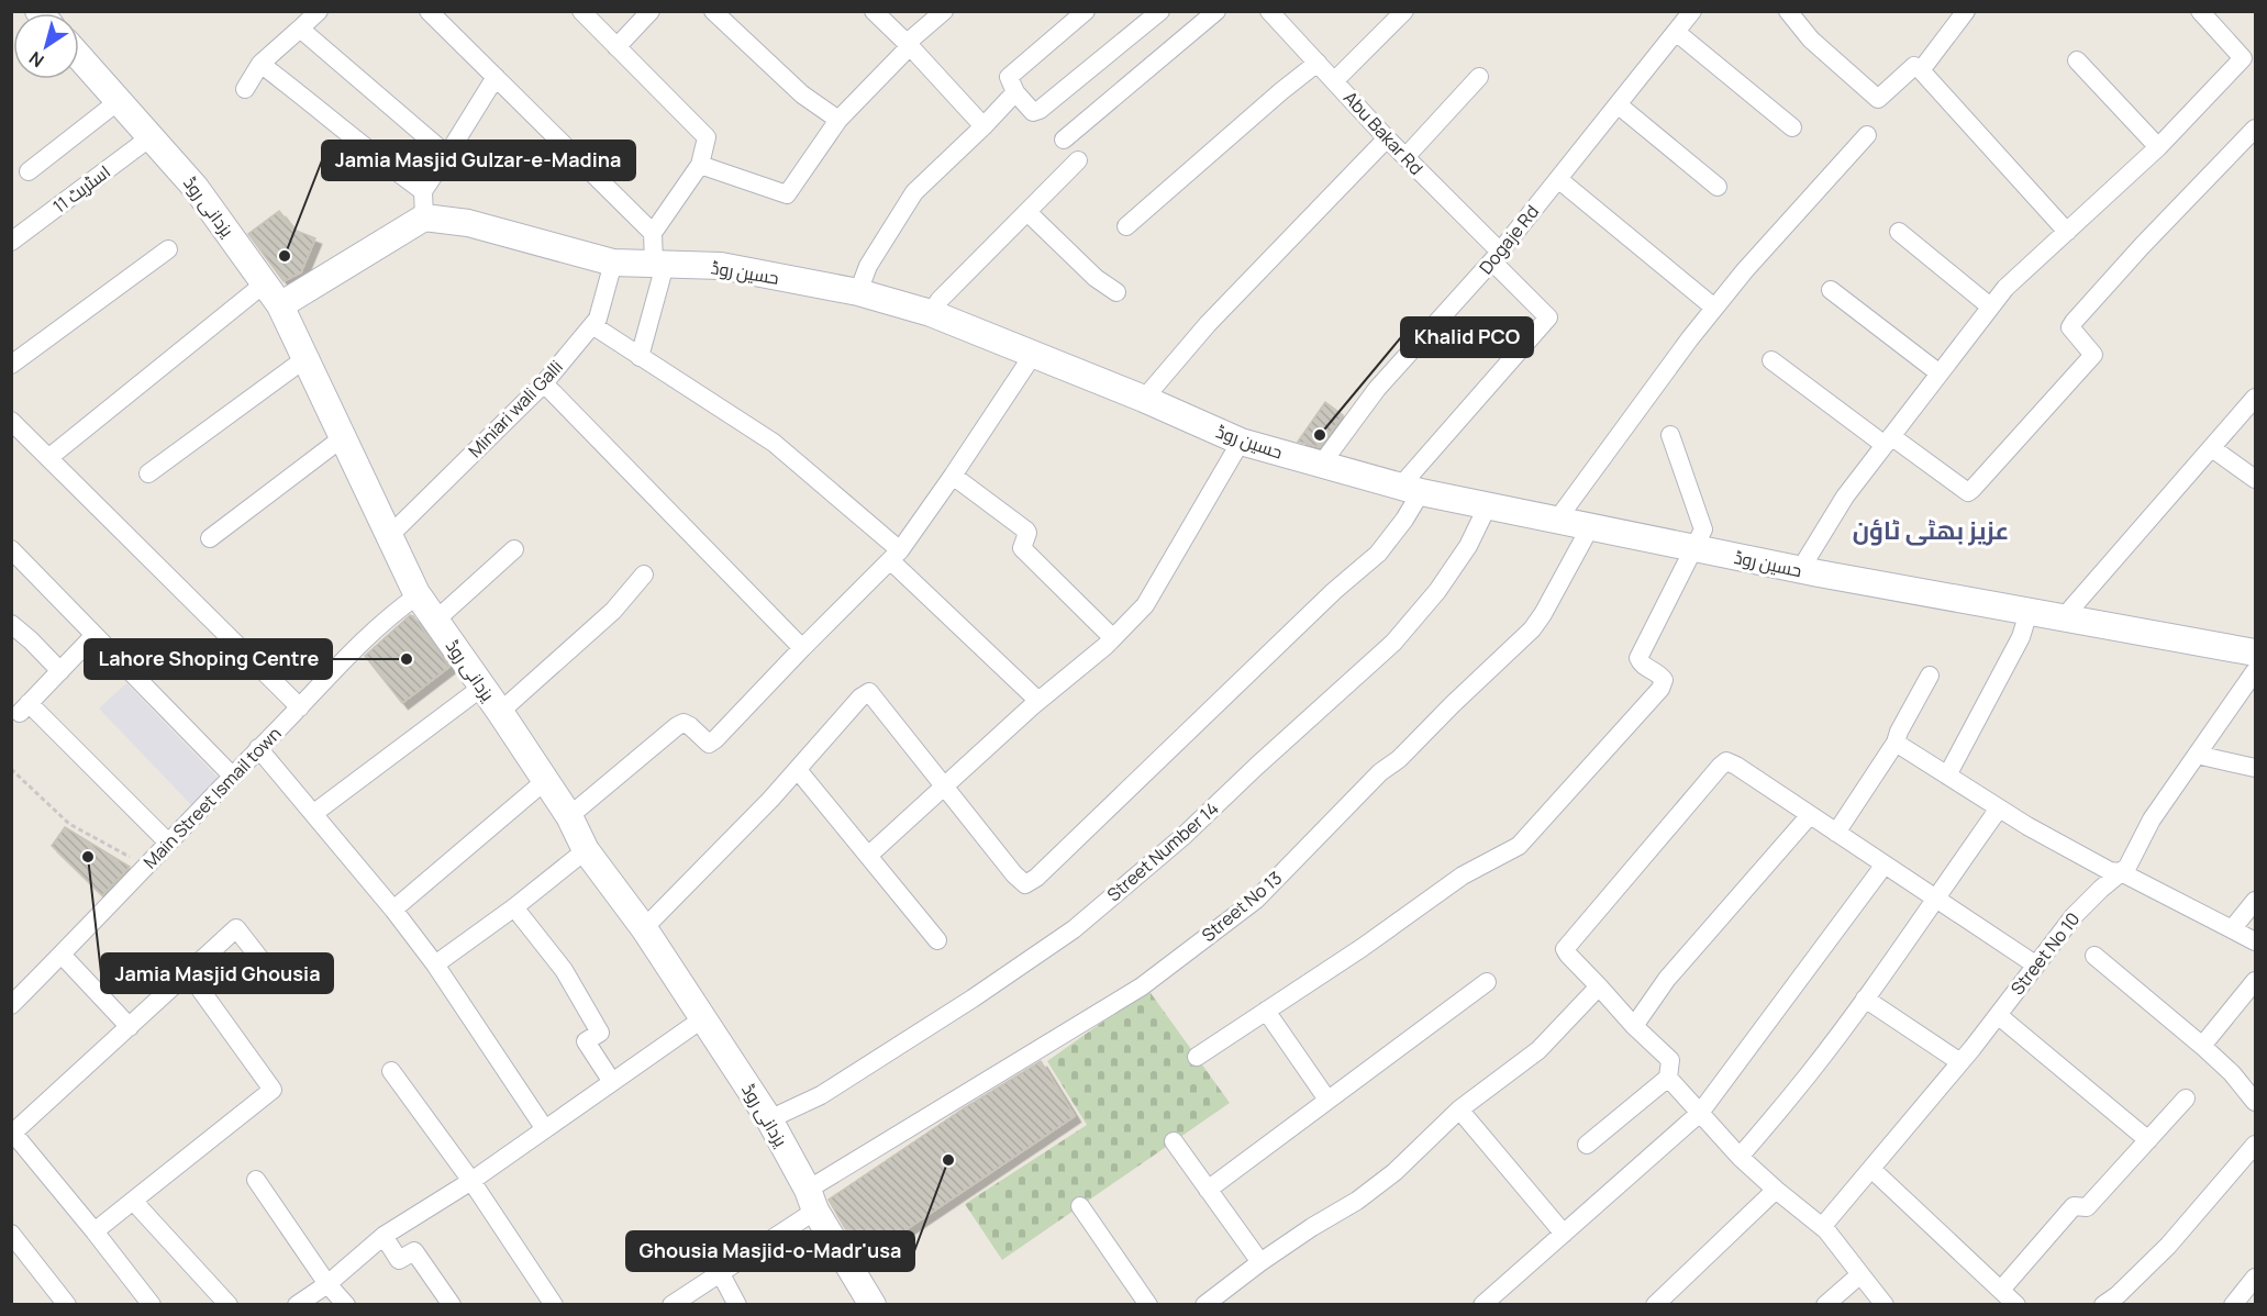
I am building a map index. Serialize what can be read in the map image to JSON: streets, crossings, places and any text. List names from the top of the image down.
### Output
{
  "streets": {
    "street": [
      "Abu Bakar Rd",
      "اسٹریٹ 11",
      "یزدانی روڈ",
      "Dogaje Rd",
      "حسین روڈ",
      "Miniari wali Galli",
      "Main Street Ismail town",
      "Street Number 14",
      "Street No 13",
      "Street No 10"
    ]
  },
  "crossings": [
    ["Abu Bakar Rd", "Dogaje Rd"],
    ["Abu Bakar Rd", "حسین روڈ"],
    ["اسٹریٹ 11", "یزدانی روڈ"],
    ["یزدانی روڈ", "Miniari wali Galli"],
    ["یزدانی روڈ", "Main Street Ismail town"],
    ["یزدانی روڈ", "Street Number 14"],
    ["یزدانی روڈ", "Street No 13"],
    ["Dogaje Rd", "حسین روڈ"],
    ["حسین روڈ", "Miniari wali Galli"],
    ["حسین روڈ", "Street Number 14"],
    ["حسین روڈ", "Street No 13"]
  ],
  "districts": ["عزیز بھٹی ٹاؤن"],
  "places": [
    "Jamia Masjid Gulzar-e-Madina",
    "Khalid PCO",
    "Lahore Shoping Centre",
    "Jamia Masjid Ghousia",
    "Ghousia Masjid-o-Madr'usa"
  ],
  "north": "bottom left"
}
